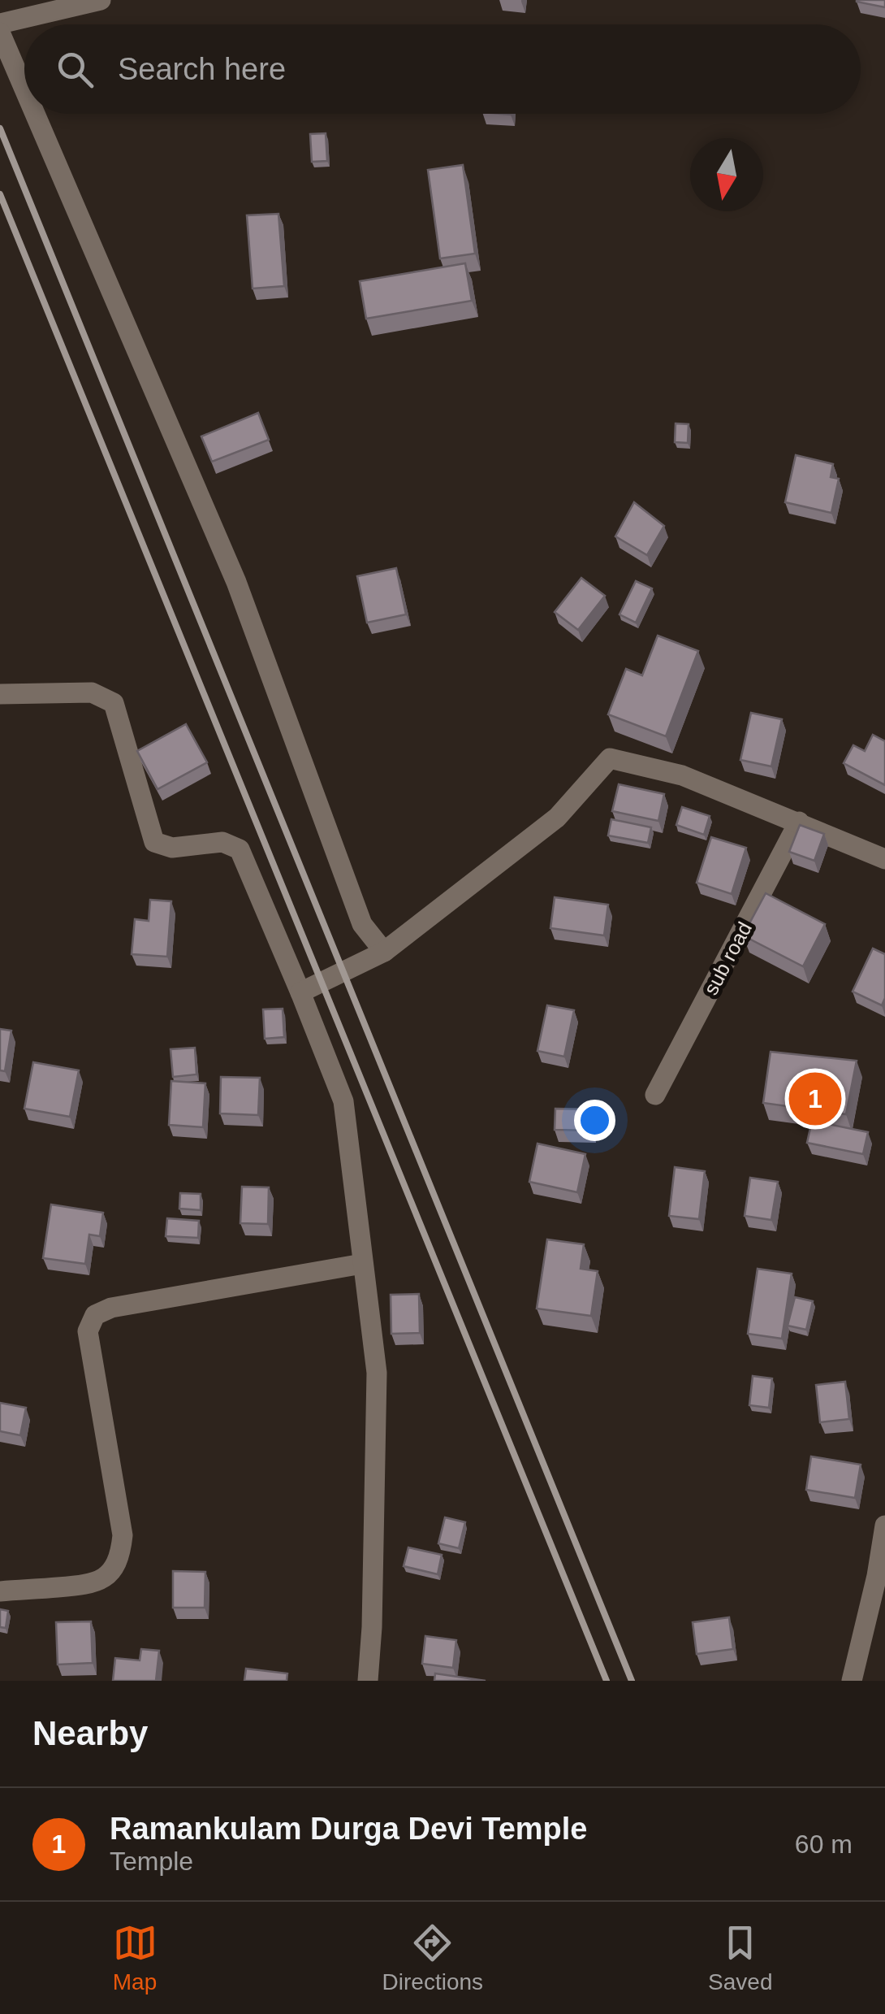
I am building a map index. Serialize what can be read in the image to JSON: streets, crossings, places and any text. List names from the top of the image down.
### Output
{
  "streets": {
    "street": ["sub road"]
  },
  "north": "bottom",
  "page": {
    "search": "Search here",
    "pins": "1",
    "heading": "Nearby",
    "list": [
      {
        "mark": "1",
        "name": "Ramankulam Durga Devi Temple",
        "note": "Temple",
        "value": "60 m"
      }
    ],
    "nav": ["Map", "Directions", "Saved"]
  }
}
